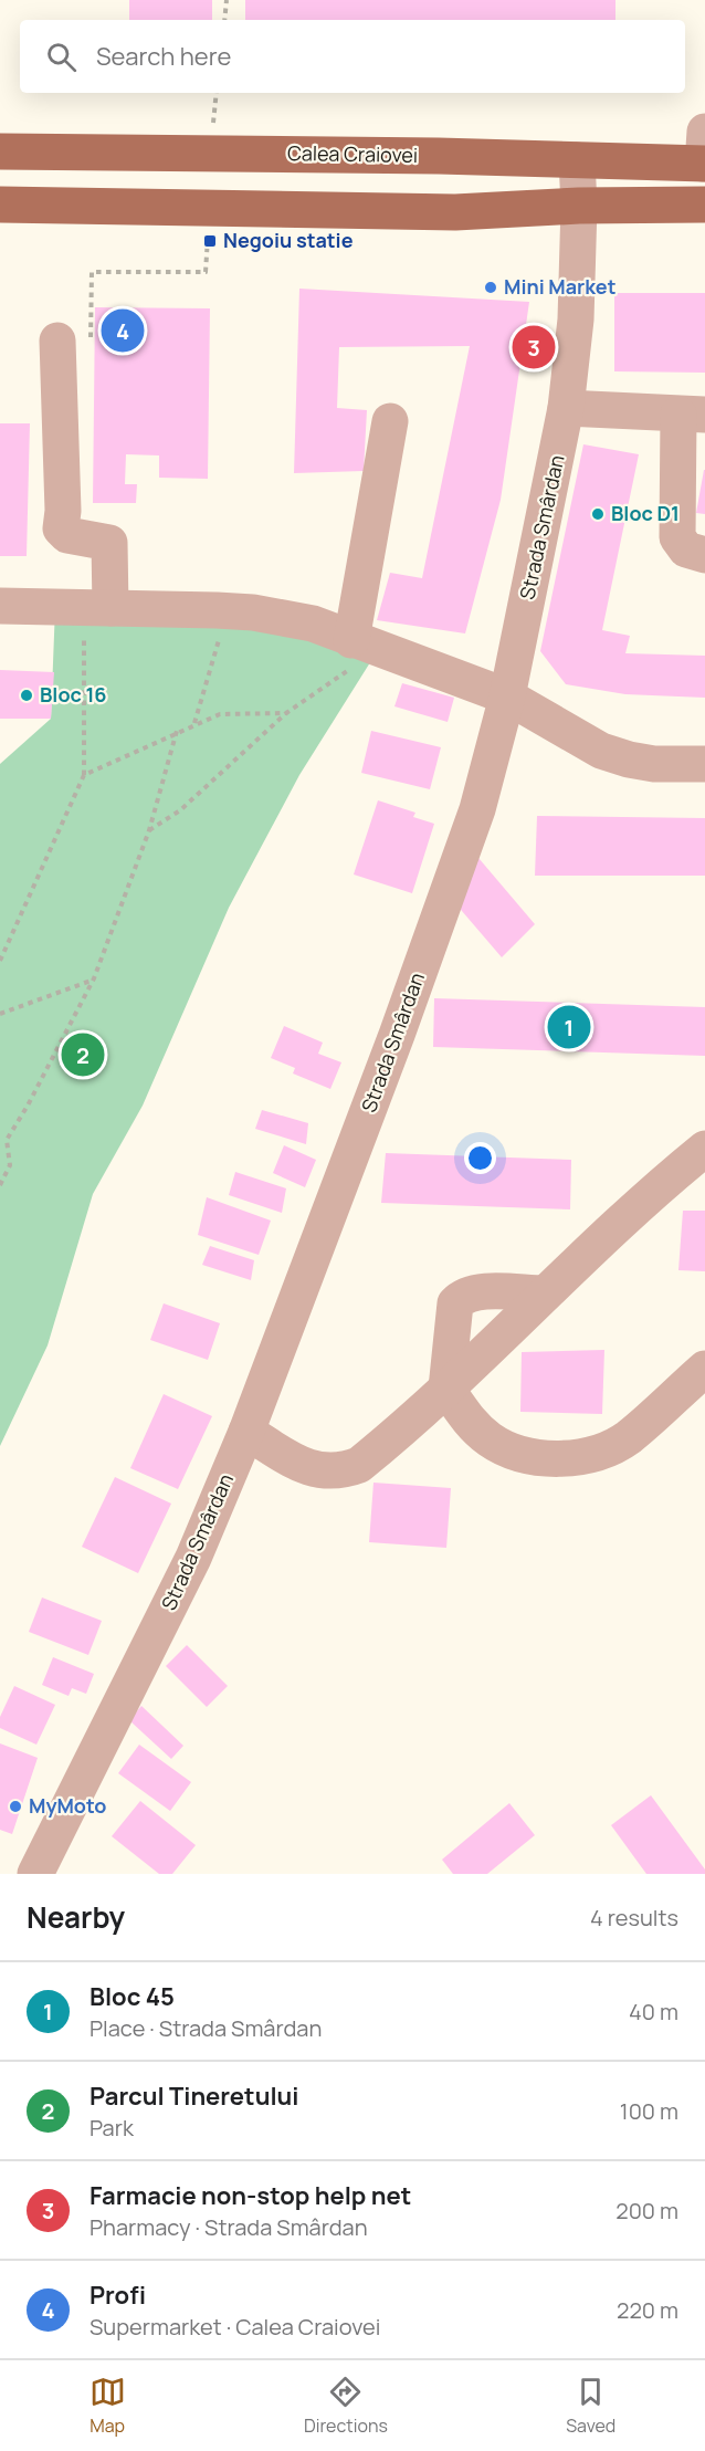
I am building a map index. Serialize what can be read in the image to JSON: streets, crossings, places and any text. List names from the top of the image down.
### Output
{
  "streets": {
    "main road": ["Calea Craiovei"],
    "street": ["Strada Smârdan"]
  },
  "crossings": [
    ["Calea Craiovei", "Strada Smârdan"]
  ],
  "places": {
    "transit": ["Negoiu statie"],
    "other": [
      "Mini Market",
      "Bloc D1",
      "Bloc 16",
      "MyMoto"
    ]
  },
  "page": {
    "search": "Search here",
    "pins": [
      "4",
      "3",
      "1",
      "2"
    ],
    "heading": ["Nearby", "4 results"],
    "list": [
      {
        "mark": "1",
        "name": "Bloc 45",
        "note": "Place · Strada Smârdan",
        "value": "40 m"
      },
      {
        "mark": "2",
        "name": "Parcul Tineretului",
        "note": "Park",
        "value": "100 m"
      },
      {
        "mark": "3",
        "name": "Farmacie non-stop help net",
        "note": "Pharmacy · Strada Smârdan",
        "value": "200 m"
      },
      {
        "mark": "4",
        "name": "Profi",
        "note": "Supermarket · Calea Craiovei",
        "value": "220 m"
      }
    ],
    "nav": ["Map", "Directions", "Saved"]
  }
}
